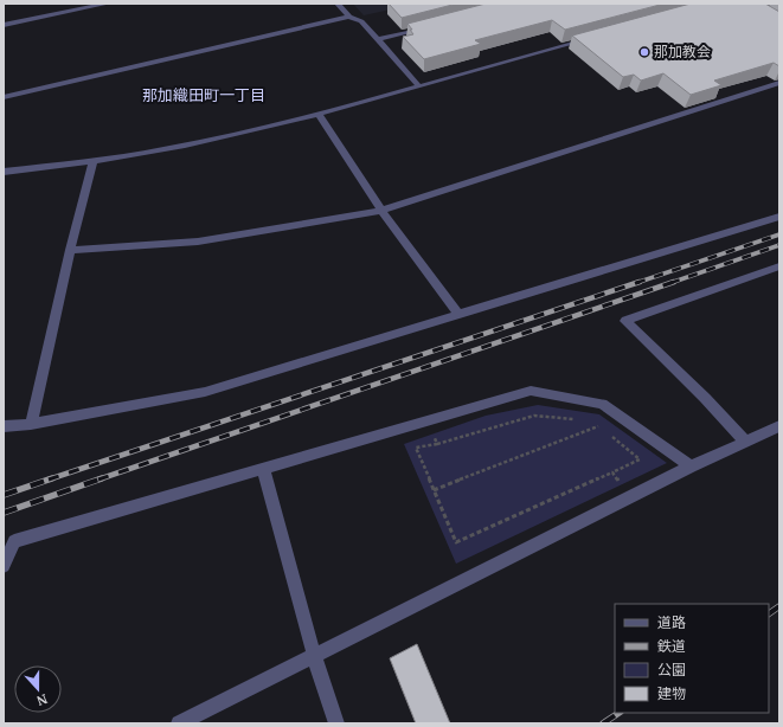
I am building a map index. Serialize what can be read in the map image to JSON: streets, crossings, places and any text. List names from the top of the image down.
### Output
{
  "districts": ["那加織田町一丁目"],
  "places": ["那加教会"],
  "legend": [
    "道路",
    "鉄道",
    "公園",
    "建物"
  ],
  "north": "bottom"
}
